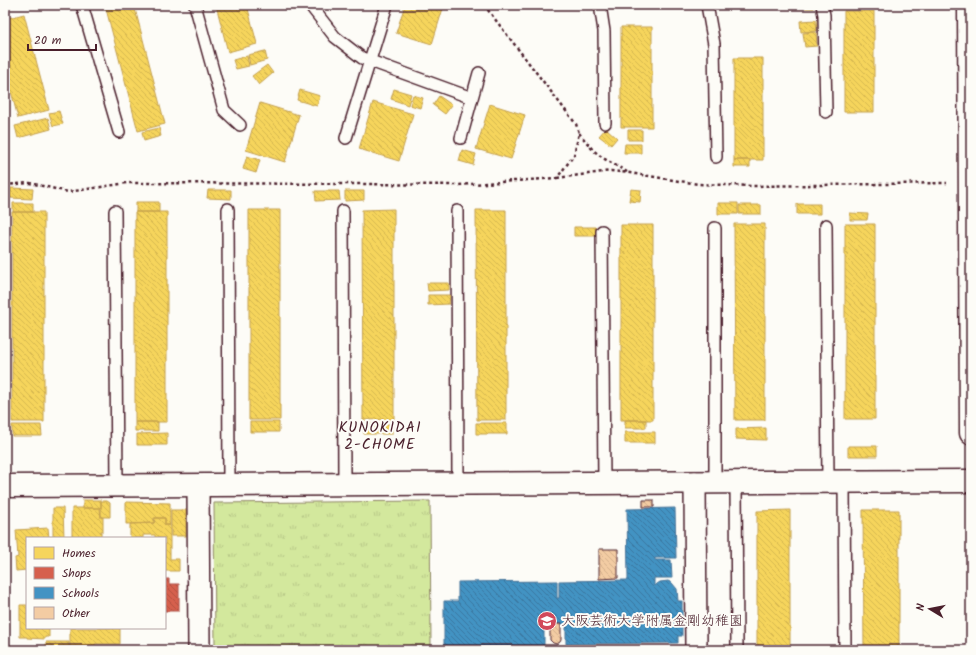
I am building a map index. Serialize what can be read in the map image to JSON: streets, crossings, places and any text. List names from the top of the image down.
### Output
{
  "districts": ["KUNOKIDAI 2-CHOME"],
  "places": {
    "school or university": ["大阪芸術大学附属金剛幼稚園"]
  },
  "legend": [
    "Homes",
    "Shops",
    "Schools",
    "Other"
  ],
  "scale_bar": "20 m",
  "north": "left"
}
